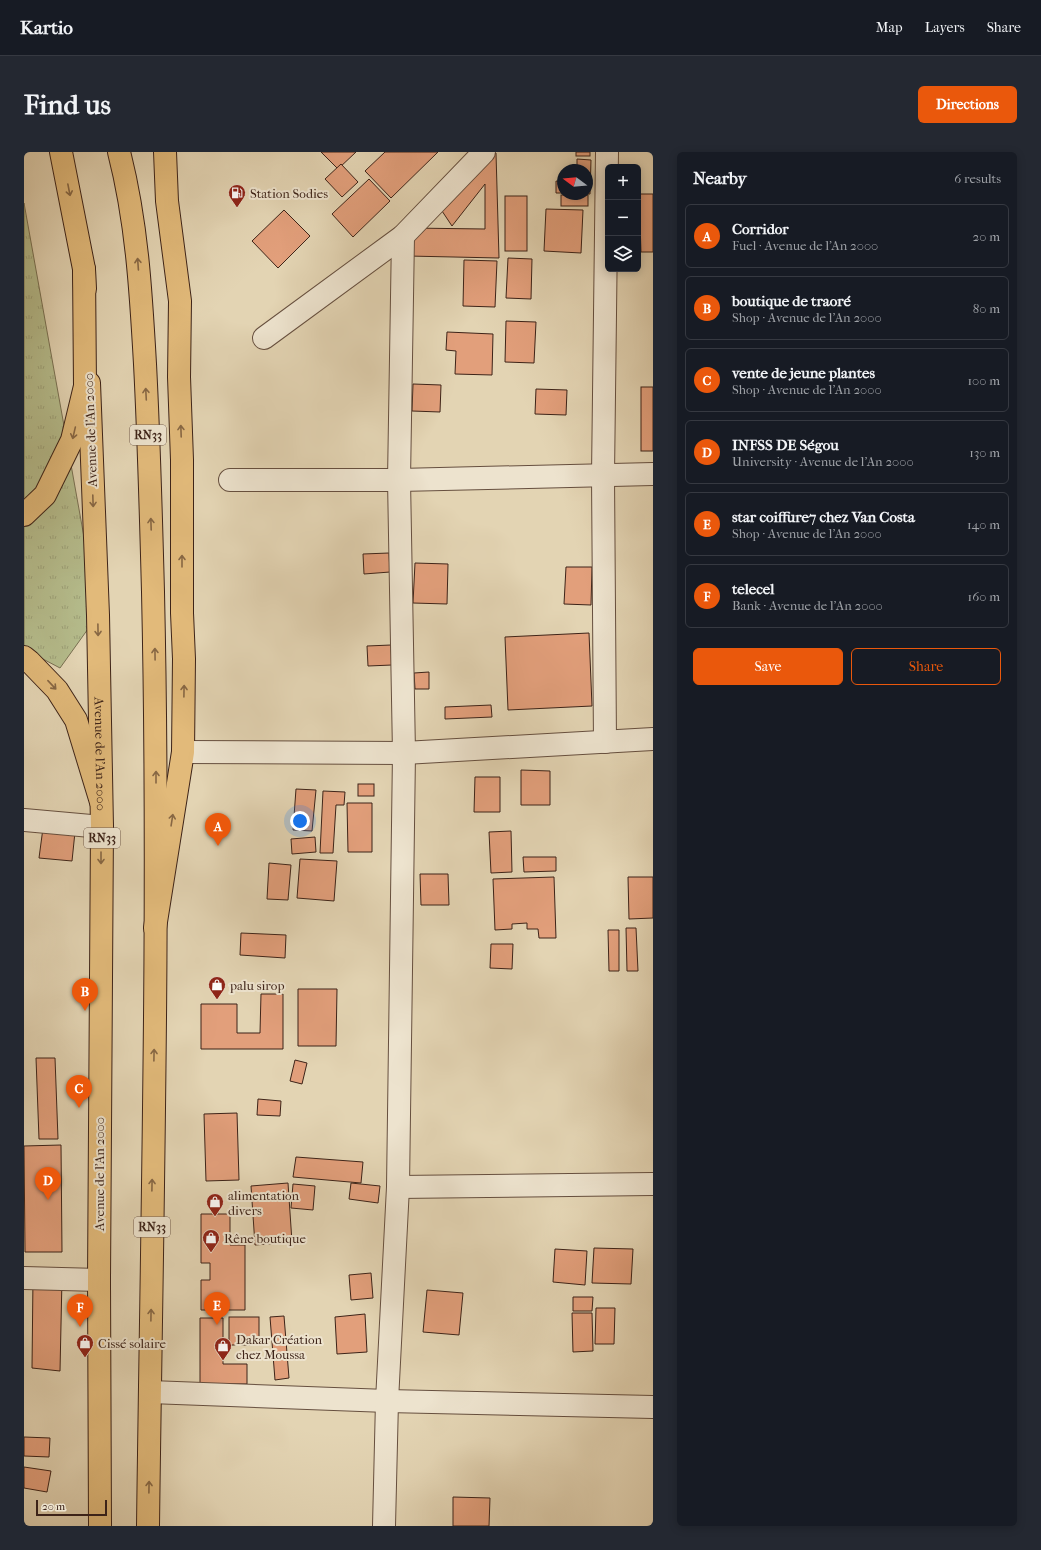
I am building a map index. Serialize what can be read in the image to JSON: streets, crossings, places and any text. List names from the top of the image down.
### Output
{
  "streets": {
    "main road": ["Avenue de l'An 2000", "RN33"]
  },
  "places": {
    "fuel station": ["Station Sodies"],
    "shop": [
      "palu sirop",
      "alimentation divers",
      "Rêne boutique",
      "Cissé solaire",
      "Dakar Création chez Moussa"
    ]
  },
  "scale_bar": "20 m",
  "north": "left",
  "page": {
    "header": "Kartio",
    "nav": ["Map", "Layers", "Share"],
    "buttons": [
      "Directions",
      ["Save", "Share"]
    ],
    "title": "Find us",
    "heading": ["Nearby", "6 results"],
    "map_buttons": ["+", "−"],
    "list": [
      {
        "mark": "A",
        "name": "Corridor",
        "note": "Fuel · Avenue de l'An 2000",
        "value": "20 m"
      },
      {
        "mark": "B",
        "name": "boutique de traoré",
        "note": "Shop · Avenue de l'An 2000",
        "value": "80 m"
      },
      {
        "mark": "C",
        "name": "vente de jeune plantes",
        "note": "Shop · Avenue de l'An 2000",
        "value": "100 m"
      },
      {
        "mark": "D",
        "name": "INFSS DE Ségou",
        "note": "University · Avenue de l'An 2000",
        "value": "130 m"
      },
      {
        "mark": "E",
        "name": "star coiffure7 chez Van Costa",
        "note": "Shop · Avenue de l'An 2000",
        "value": "140 m"
      },
      {
        "mark": "F",
        "name": "telecel",
        "note": "Bank · Avenue de l'An 2000",
        "value": "160 m"
      }
    ],
    "pins": [
      "A",
      "B",
      "C",
      "D",
      "E",
      "F"
    ],
    "scale": "20 m"
  }
}
